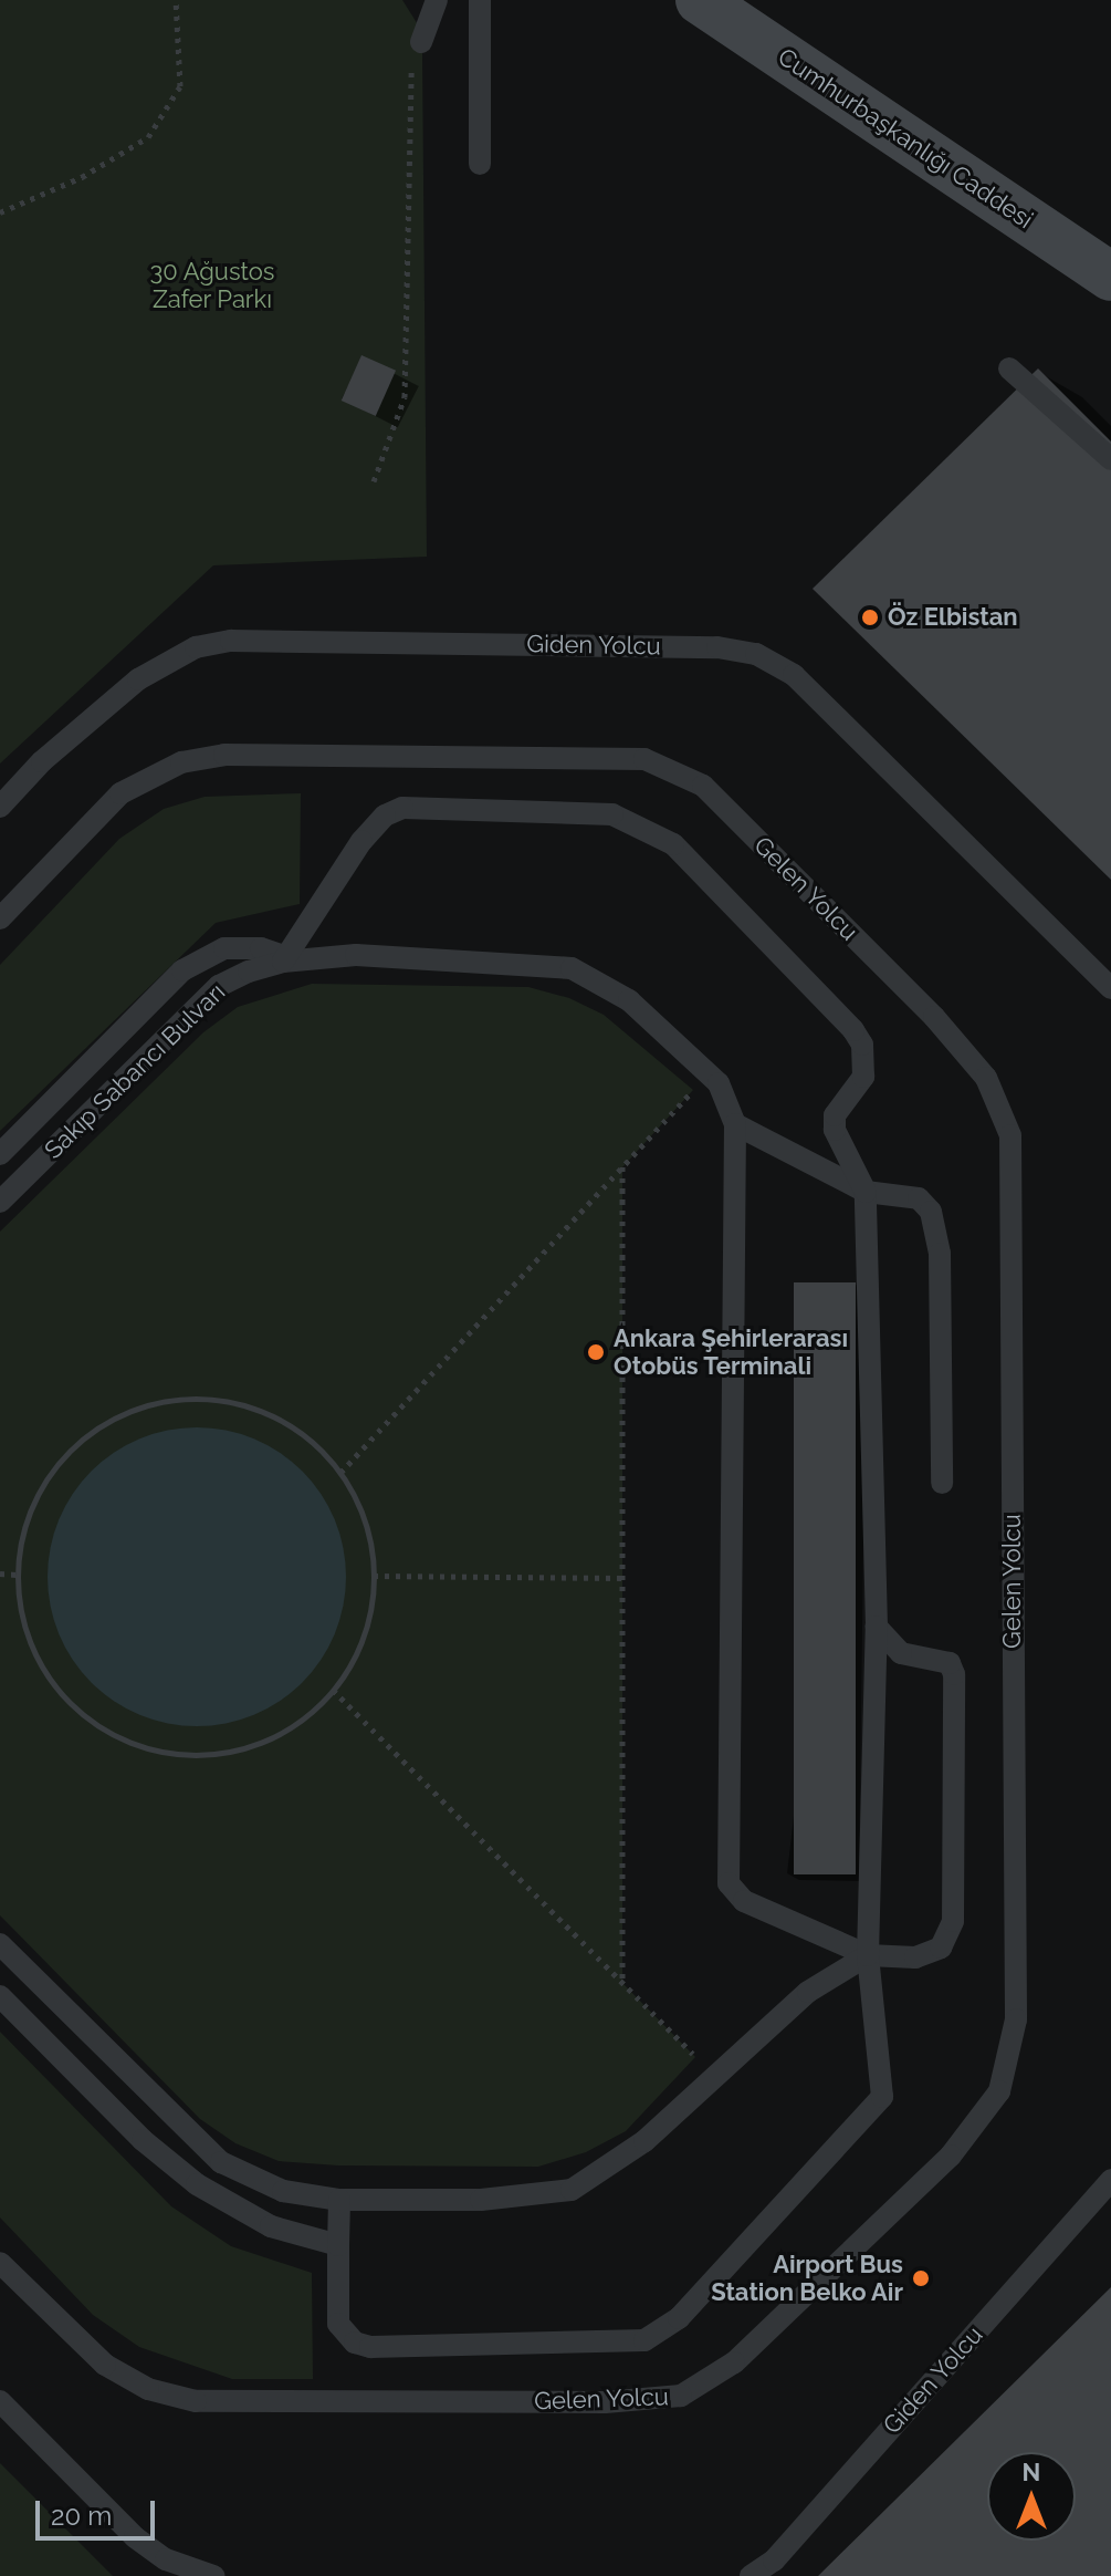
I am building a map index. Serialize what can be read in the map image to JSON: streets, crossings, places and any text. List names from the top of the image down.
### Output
{
  "streets": {
    "main road": ["Cumhurbaşkanlığı Caddesi"],
    "lane": ["Giden Yolcu", "Gelen Yolcu", "Sakıp Sabancı Bulvarı"]
  },
  "parks": ["30 Ağustos Zafer Parkı"],
  "places": ["Öz Elbistan", "Ankara Şehirlerarası Otobüs Terminali", "Airport Bus Station Belko Air"],
  "scale_bar": "20 m",
  "north": "top"
}
